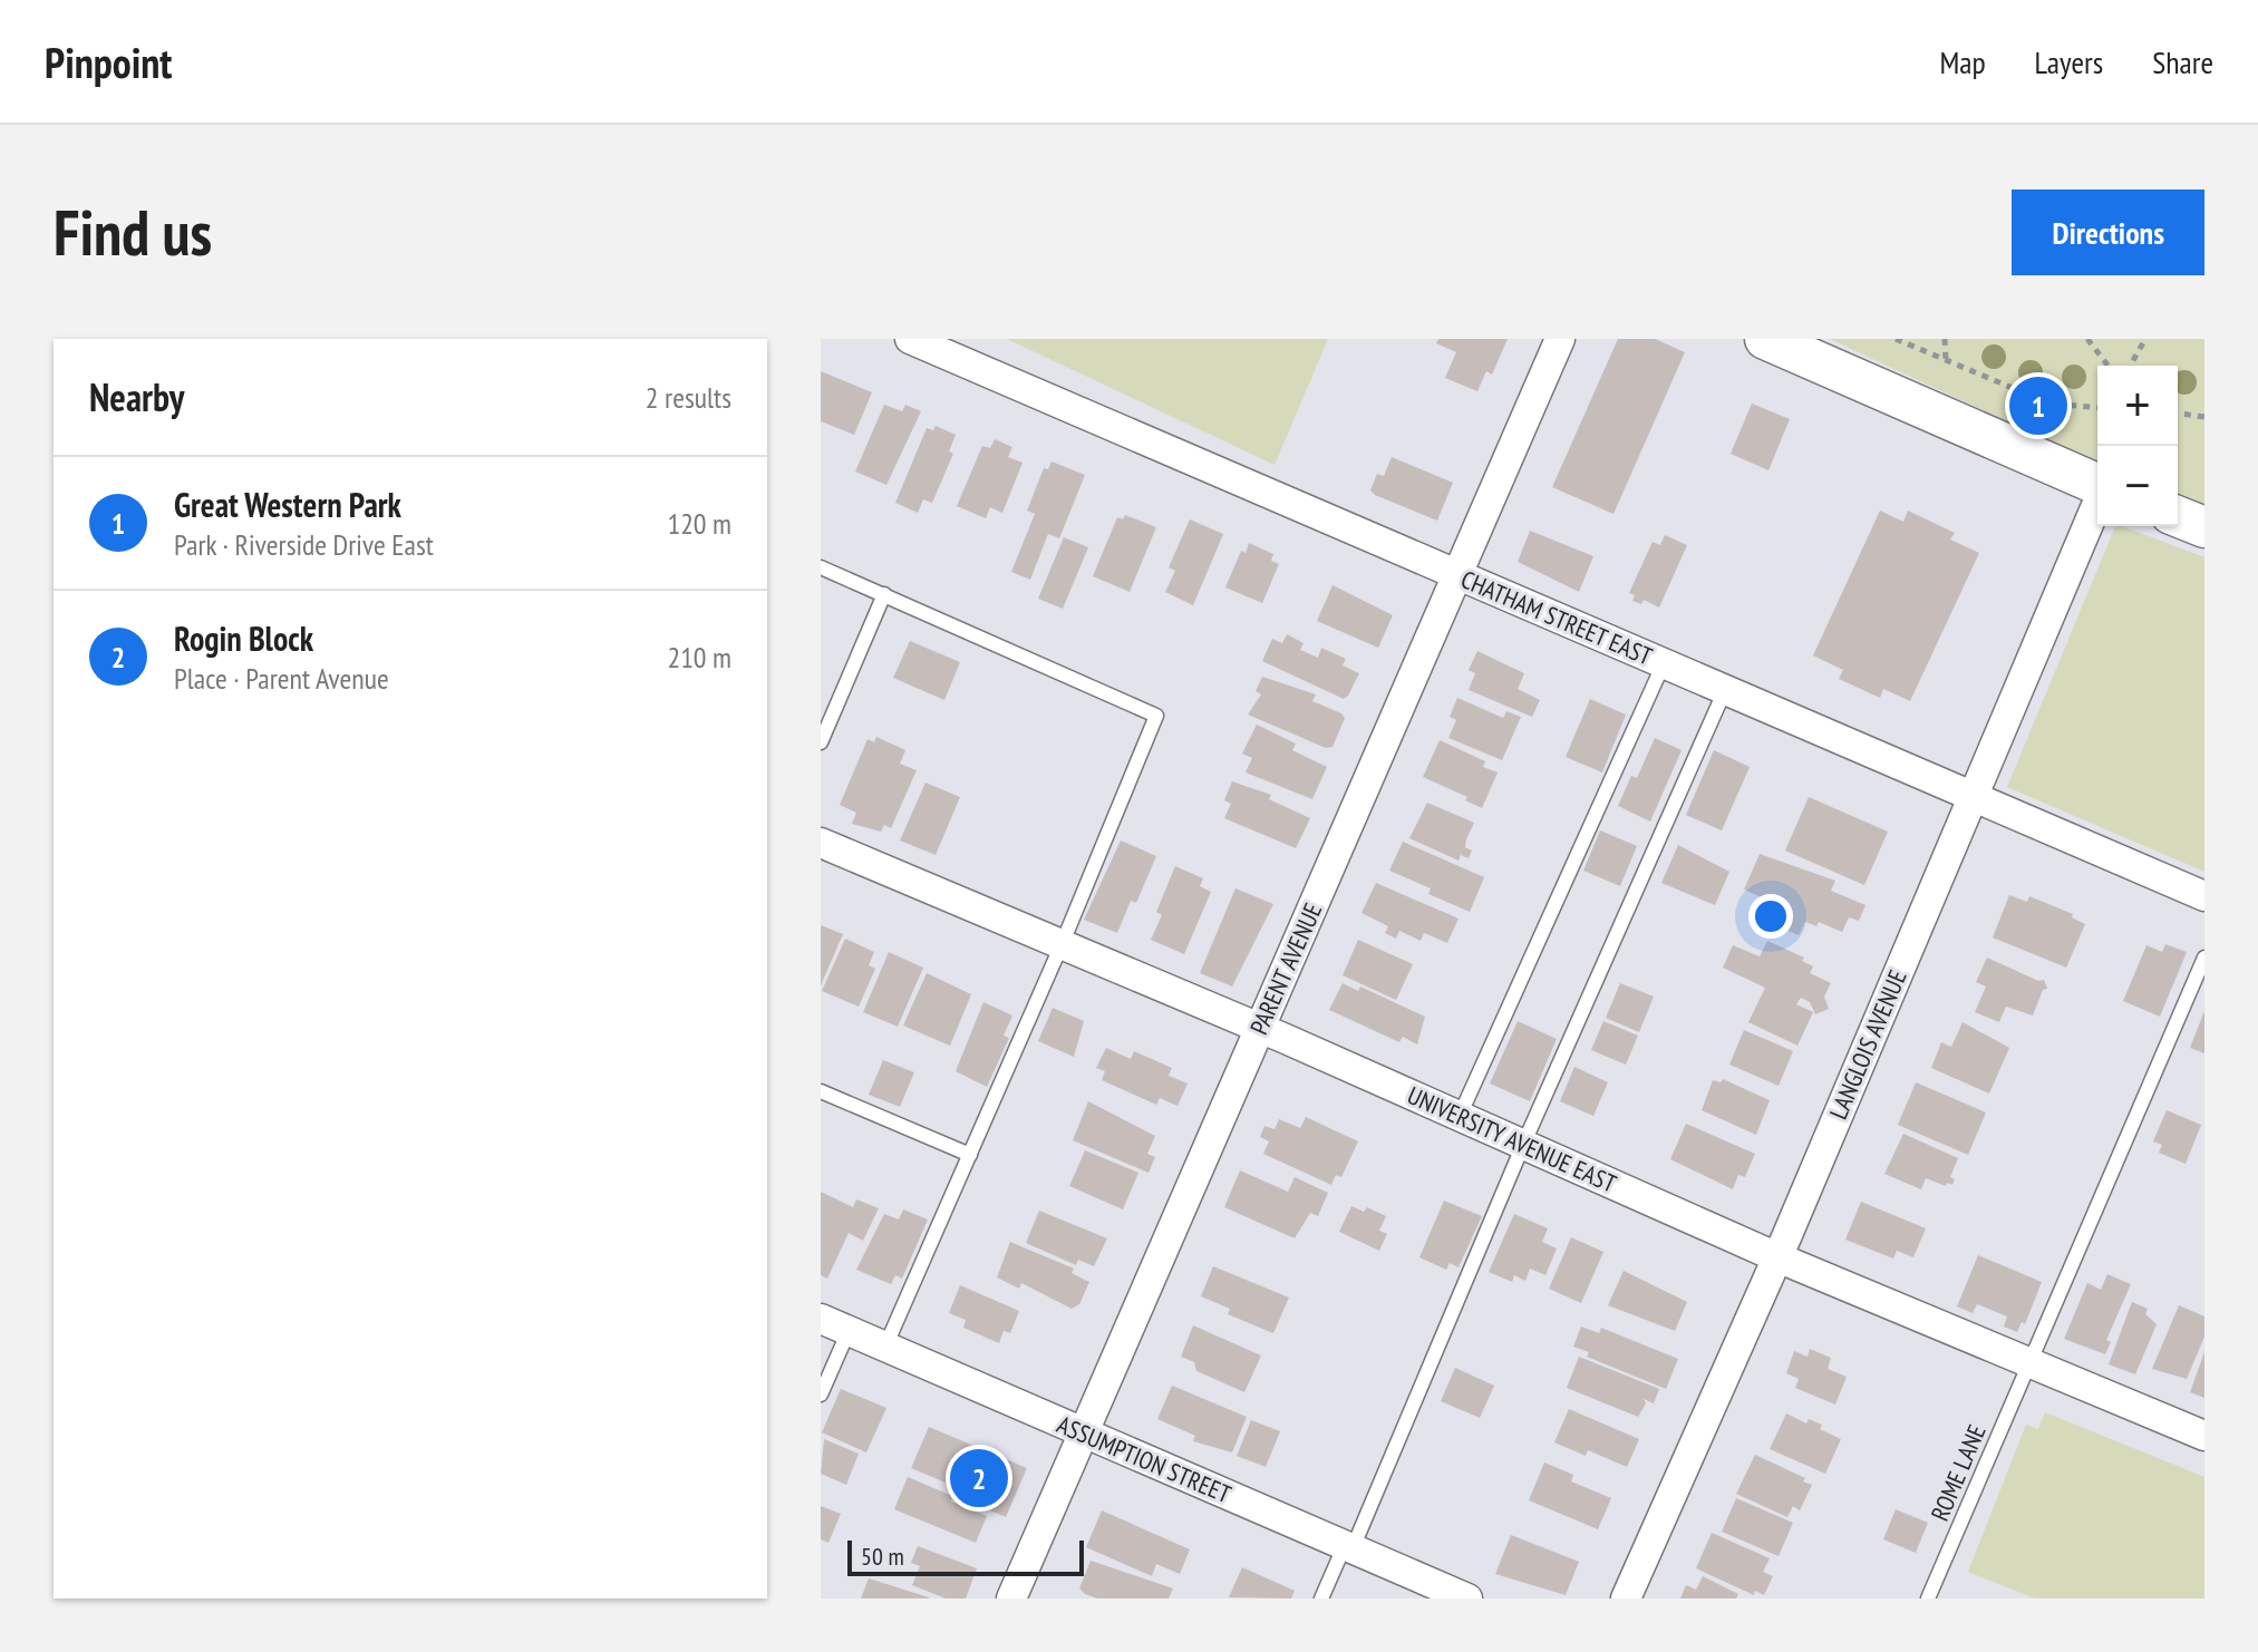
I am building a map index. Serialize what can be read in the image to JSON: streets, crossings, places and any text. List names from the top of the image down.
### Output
{
  "streets": {
    "street": [
      "CHATHAM STREET EAST",
      "PARENT AVENUE",
      "LANGLOIS AVENUE",
      "UNIVERSITY AVENUE EAST",
      "ASSUMPTION STREET"
    ],
    "lane": ["ROME LANE"]
  },
  "crossings": [
    ["CHATHAM STREET EAST", "PARENT AVENUE"],
    ["CHATHAM STREET EAST", "LANGLOIS AVENUE"],
    ["PARENT AVENUE", "UNIVERSITY AVENUE EAST"],
    ["PARENT AVENUE", "ASSUMPTION STREET"],
    ["LANGLOIS AVENUE", "UNIVERSITY AVENUE EAST"],
    ["UNIVERSITY AVENUE EAST", "ROME LANE"]
  ],
  "scale_bar": "50 m",
  "page": {
    "header": "Pinpoint",
    "nav": ["Map", "Layers", "Share"],
    "buttons": "Directions",
    "title": "Find us",
    "heading": ["Nearby", "2 results"],
    "map_buttons": ["+", "−"],
    "pins": ["1", "2"],
    "list": [
      {
        "mark": "1",
        "name": "Great Western Park",
        "note": "Park · Riverside Drive East",
        "value": "120 m"
      },
      {
        "mark": "2",
        "name": "Rogin Block",
        "note": "Place · Parent Avenue",
        "value": "210 m"
      }
    ],
    "scale": "50 m"
  }
}
